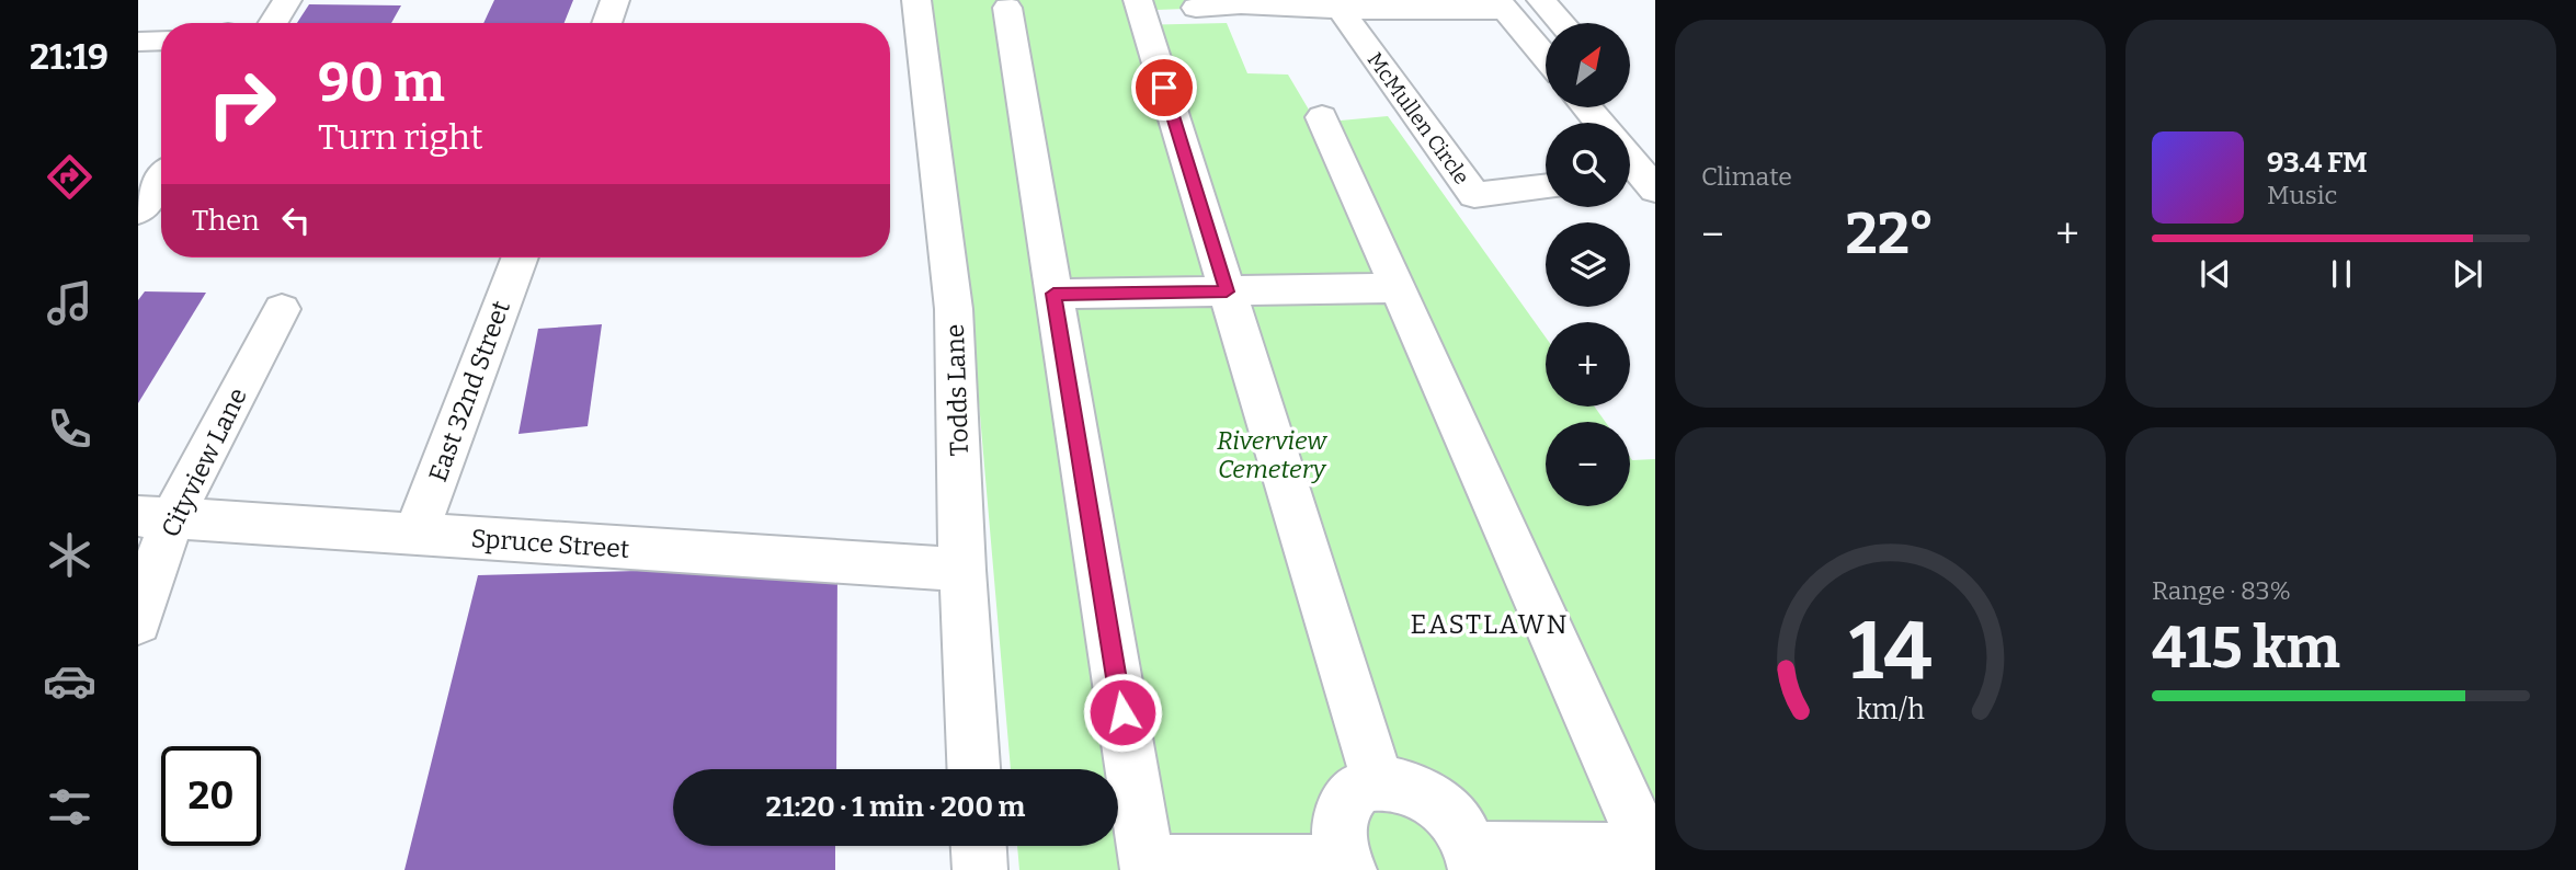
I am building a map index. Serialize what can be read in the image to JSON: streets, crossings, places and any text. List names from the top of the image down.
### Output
{
  "streets": {
    "street": [
      "McMullen Circle",
      "Todds Lane",
      "East 32nd Street",
      "Cityview Lane",
      "Spruce Street"
    ]
  },
  "crossings": [
    ["Todds Lane", "Spruce Street"],
    ["East 32nd Street", "Spruce Street"],
    ["Cityview Lane", "Spruce Street"]
  ],
  "districts": ["EASTLAWN"],
  "parks": ["Riverview Cemetery"],
  "north": "top right",
  "page": {
    "tabs": "21:19",
    "tile": [
      "Climate",
      ["Range · 83%", "415 km"]
    ],
    "map_buttons": ["+", "−"],
    "turn": ["90 m", "Turn right"],
    "song": ["93.4 FM", "Music"],
    "then": "Then",
    "heat": ["−", "22°", "+"],
    "limit": "20",
    "trip": "21:20 · 1 min · 200 m",
    "gauge": ["14", "km/h"]
  }
}
